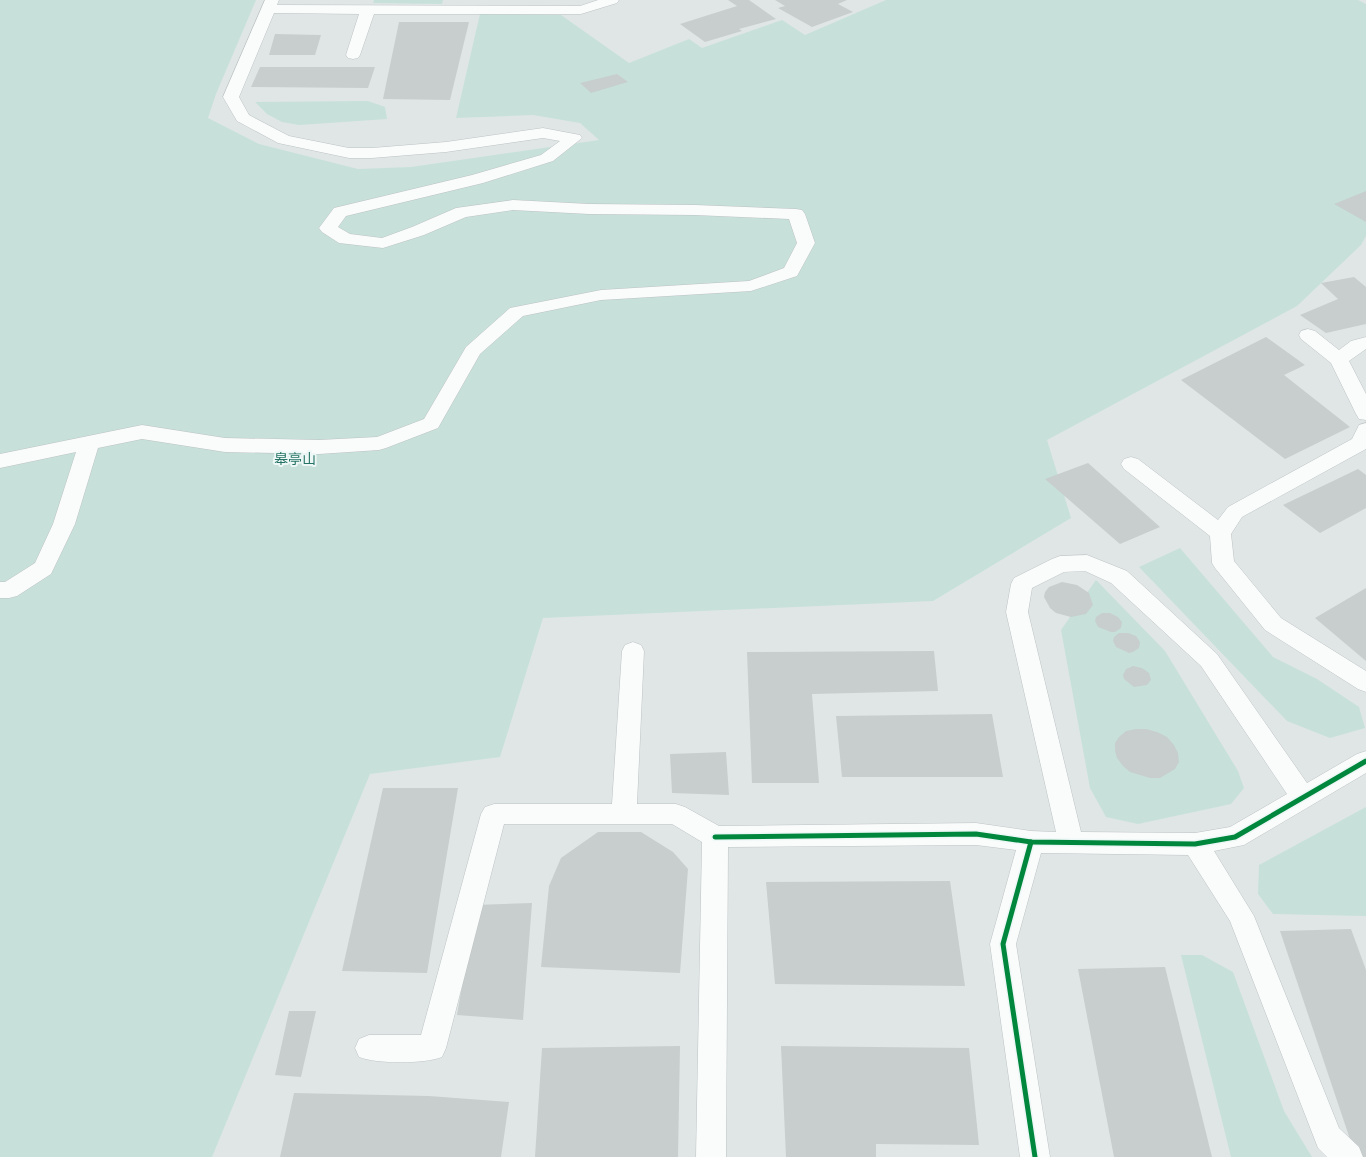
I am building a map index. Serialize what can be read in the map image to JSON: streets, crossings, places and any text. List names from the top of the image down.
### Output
{
  "parks": ["皋亭山"]
}
